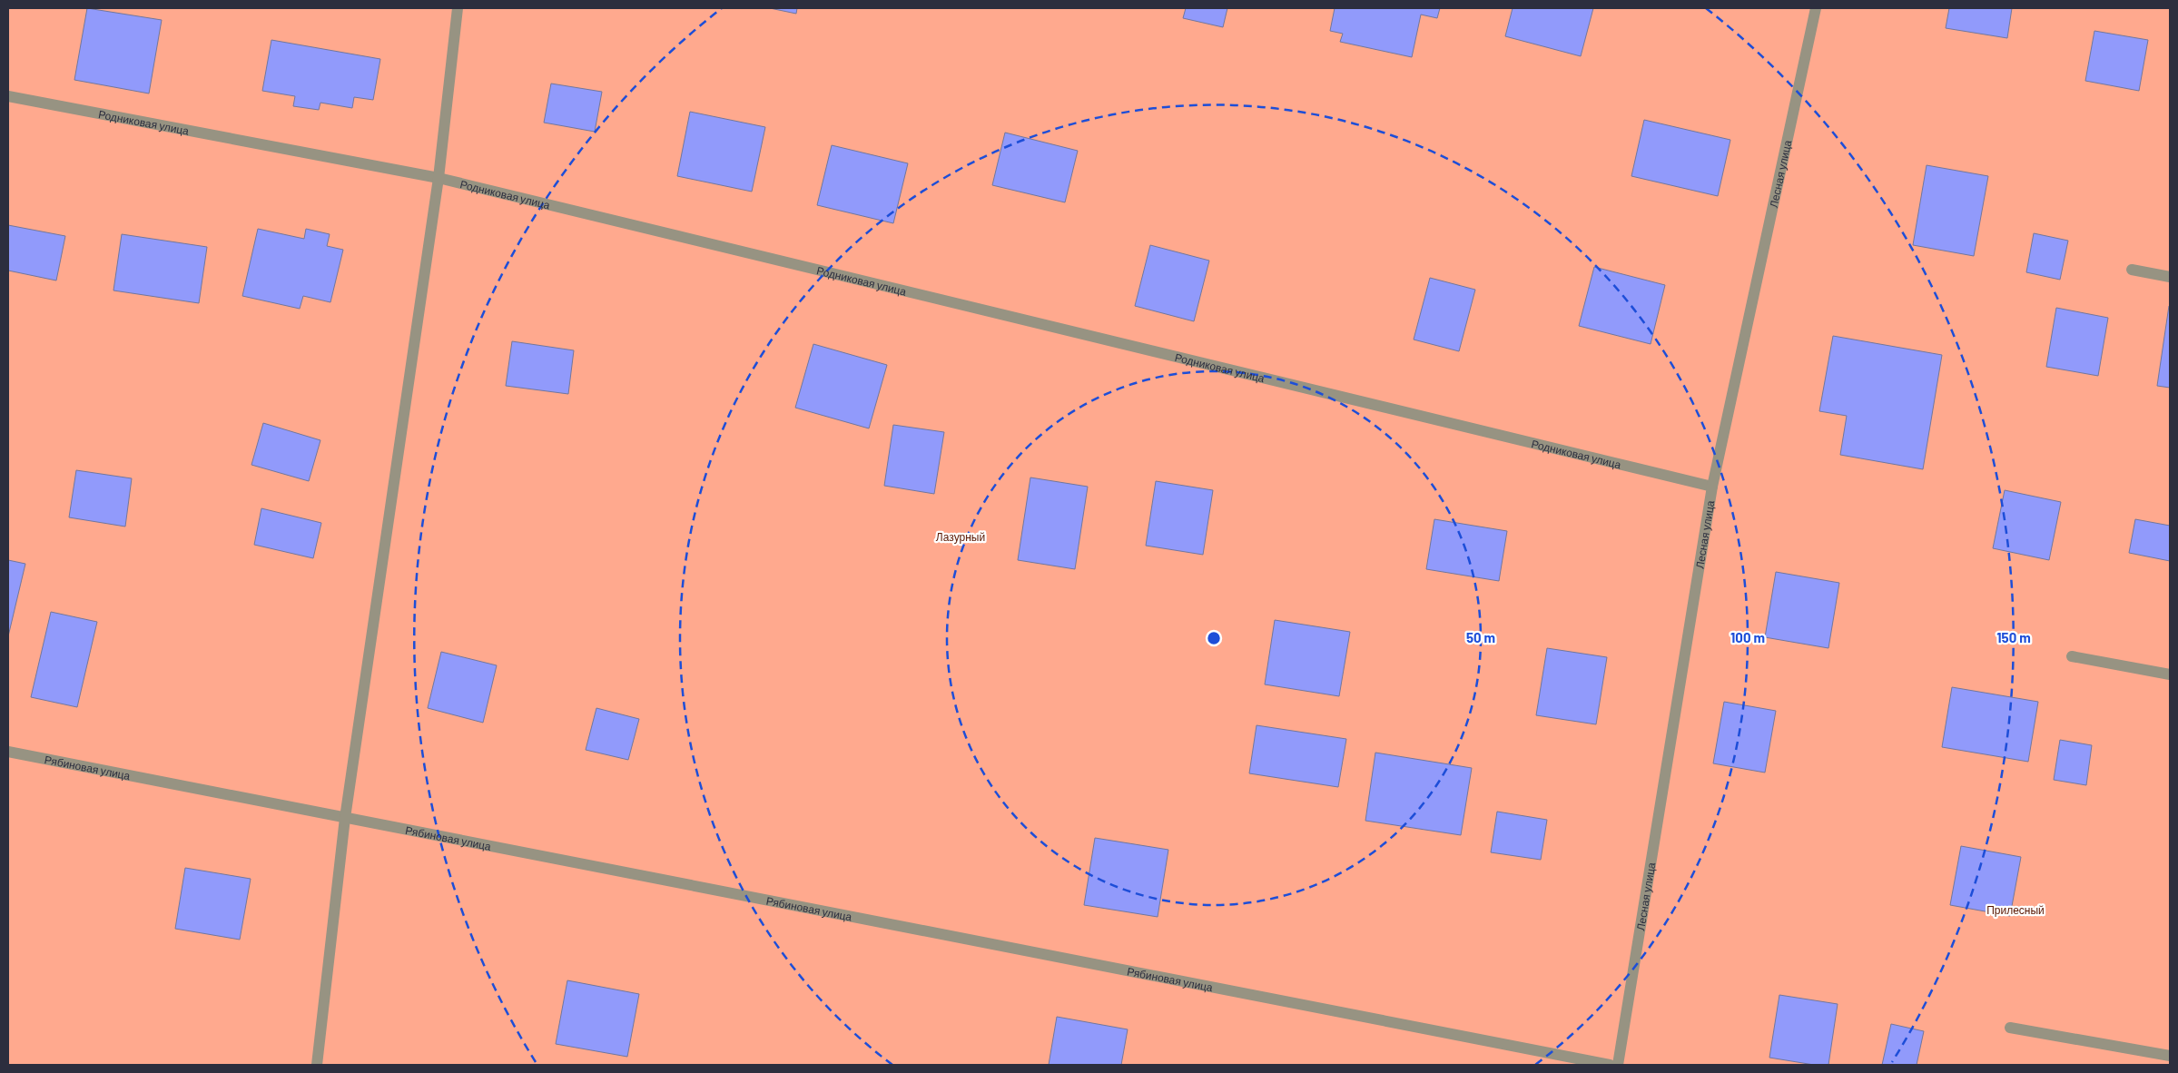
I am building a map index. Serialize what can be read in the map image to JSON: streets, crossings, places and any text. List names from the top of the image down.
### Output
{
  "streets": {
    "street": ["Родниковая улица", "Лесная улица", "Рябиновая улица"]
  },
  "crossings": [
    ["Родниковая улица", "Лесная улица"]
  ],
  "parks": ["Лазурный", "Прилесный"],
  "rings": ["50 m", "100 m", "150 m"]
}
